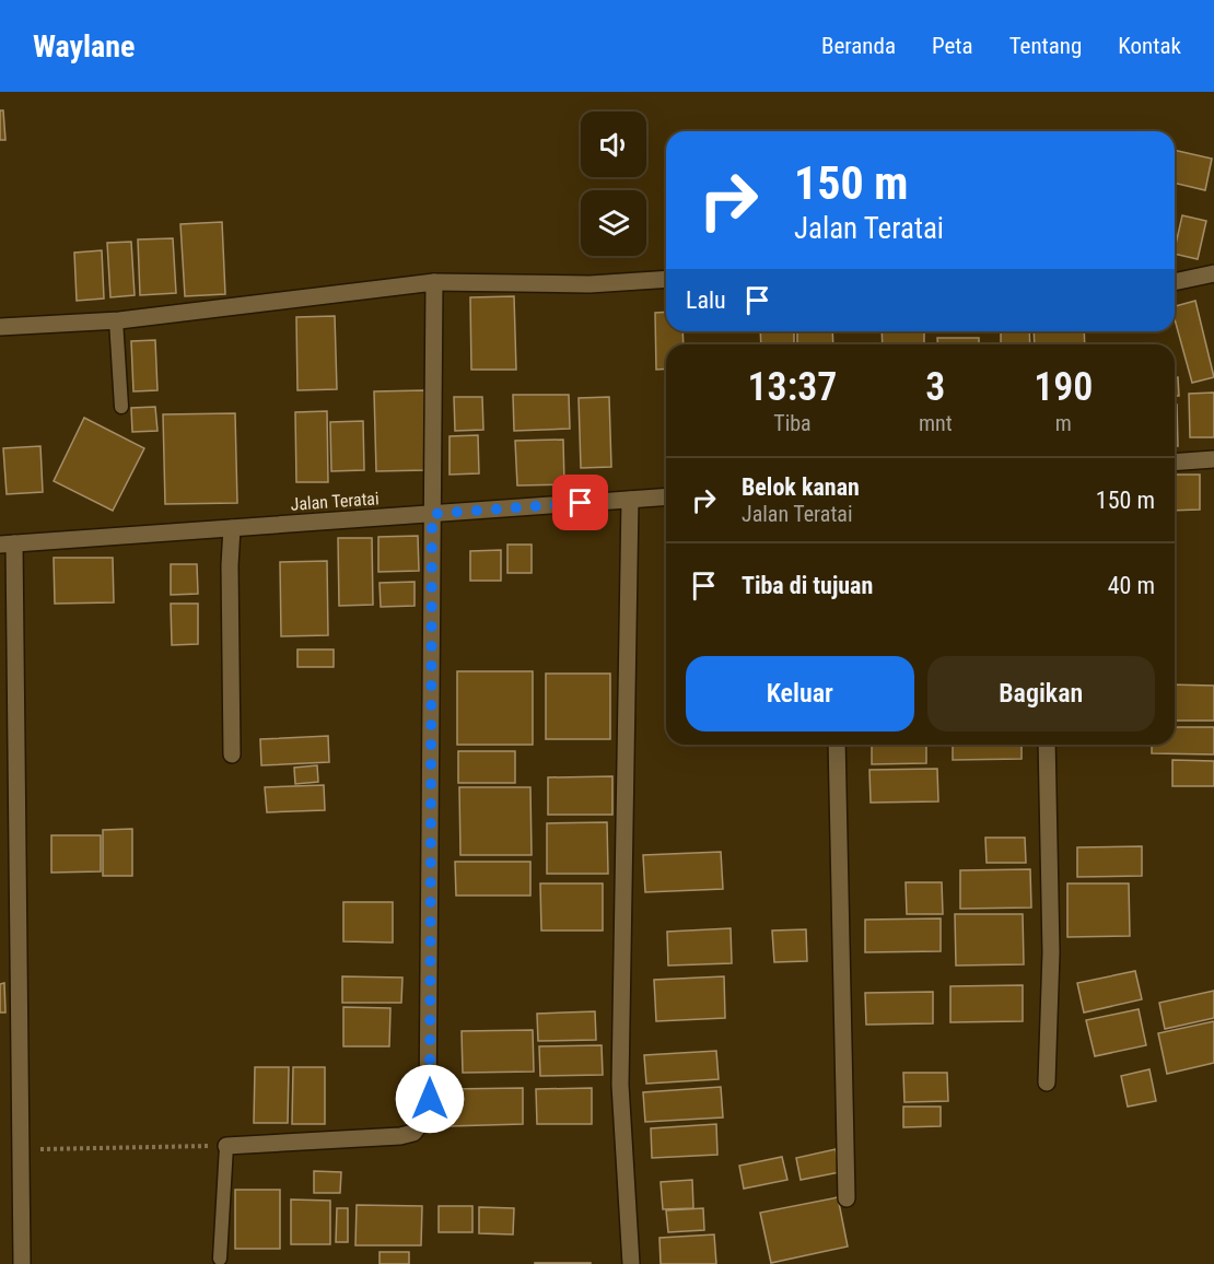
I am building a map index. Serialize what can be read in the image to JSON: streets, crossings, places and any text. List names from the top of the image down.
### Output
{
  "streets": {
    "street": ["Jalan Teratai"]
  },
  "page": {
    "header": "Waylane",
    "nav": [
      "Beranda",
      "Peta",
      "Tentang",
      "Kontak"
    ],
    "turn": ["150 m", "Jalan Teratai"],
    "then": "Lalu",
    "eta": [
      "13:37",
      "Tiba",
      "3",
      "mnt",
      "190",
      "m"
    ],
    "list": [
      {
        "name": "Belok kanan",
        "note": "Jalan Teratai",
        "value": "150 m"
      },
      {
        "name": "Tiba di tujuan",
        "value": "40 m"
      }
    ],
    "buttons": ["Keluar", "Bagikan"]
  }
}
